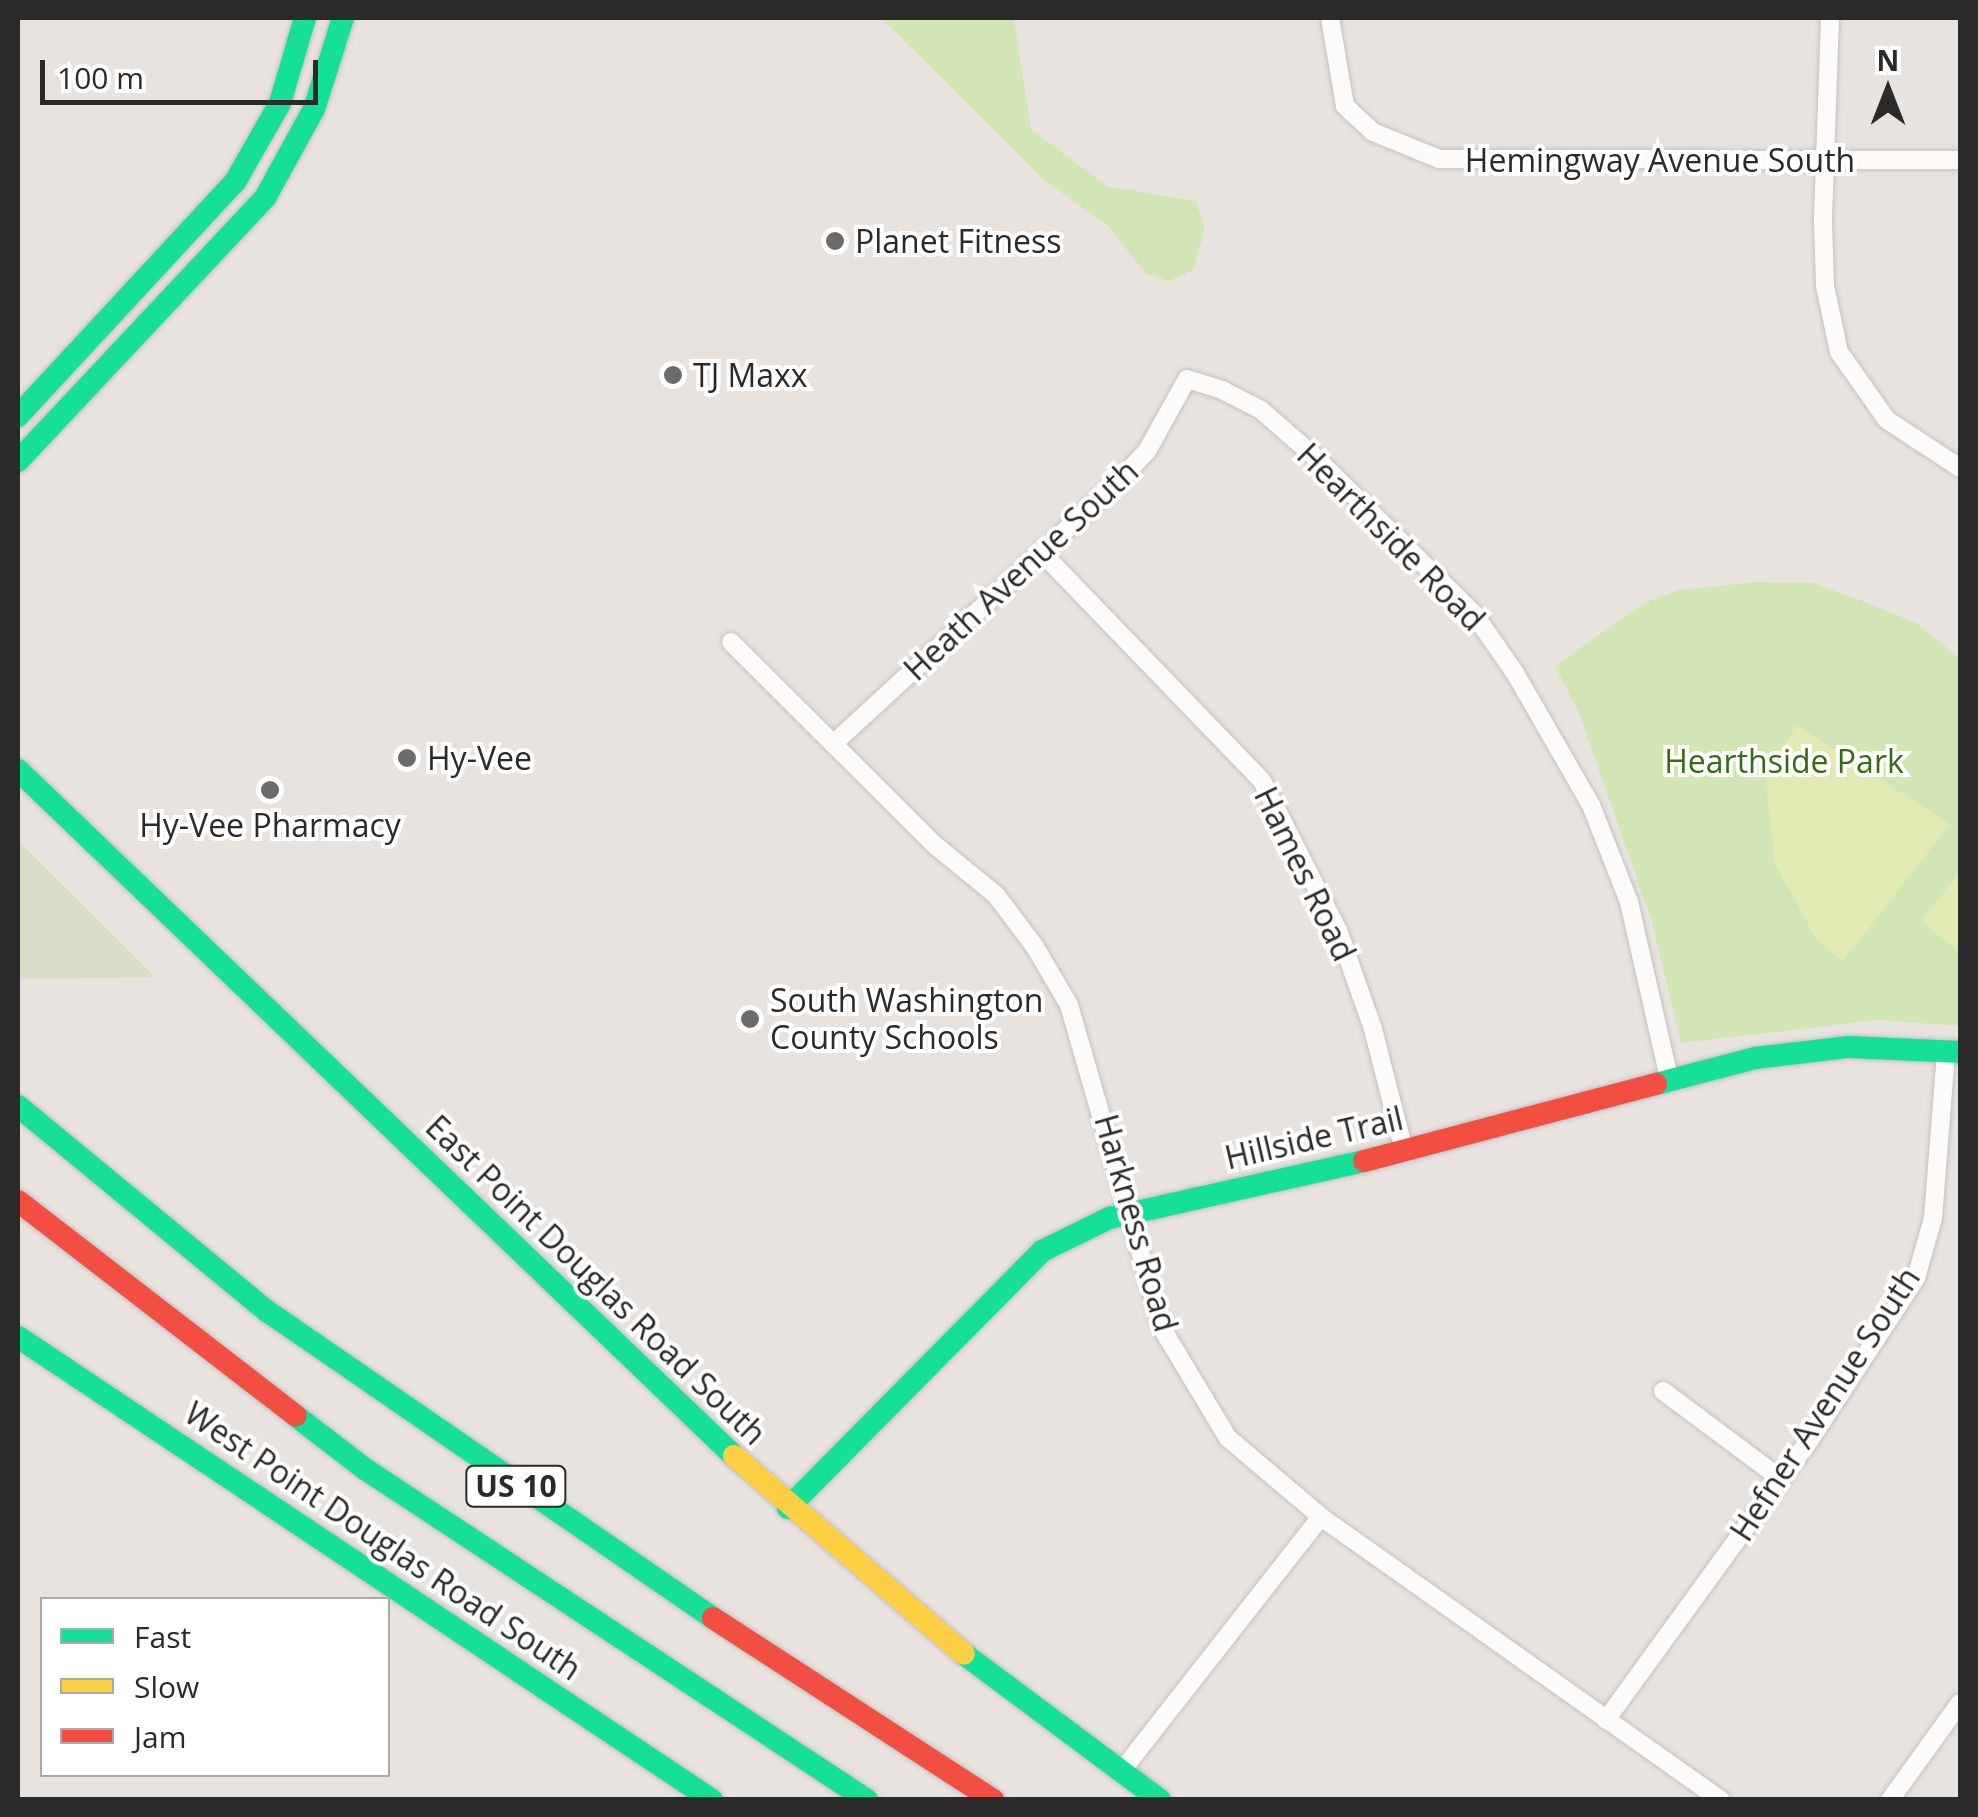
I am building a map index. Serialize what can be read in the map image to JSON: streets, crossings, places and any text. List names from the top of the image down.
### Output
{
  "streets": {
    "main road": [
      "Hillside Trail",
      "East Point Douglas Road South",
      "US 10",
      "West Point Douglas Road South"
    ],
    "street": [
      "Hemingway Avenue South",
      "Hearthside Road",
      "Heath Avenue South",
      "Hames Road",
      "Harkness Road",
      "Hefner Avenue South"
    ]
  },
  "crossings": [
    ["Hearthside Road", "Heath Avenue South"],
    ["Hearthside Road", "Hillside Trail"],
    ["Heath Avenue South", "Hames Road"],
    ["Heath Avenue South", "Harkness Road"],
    ["Hames Road", "Hillside Trail"],
    ["Hillside Trail", "Harkness Road"],
    ["Hillside Trail", "East Point Douglas Road South"],
    ["Hillside Trail", "Hefner Avenue South"],
    ["Harkness Road", "Hefner Avenue South"]
  ],
  "parks": ["Hearthside Park"],
  "places": [
    "Planet Fitness",
    "TJ Maxx",
    "Hy-Vee",
    "Hy-Vee Pharmacy",
    "South Washington County Schools"
  ],
  "legend": ["Fast", "Slow", "Jam"],
  "scale_bar": "100 m",
  "north": "top"
}
